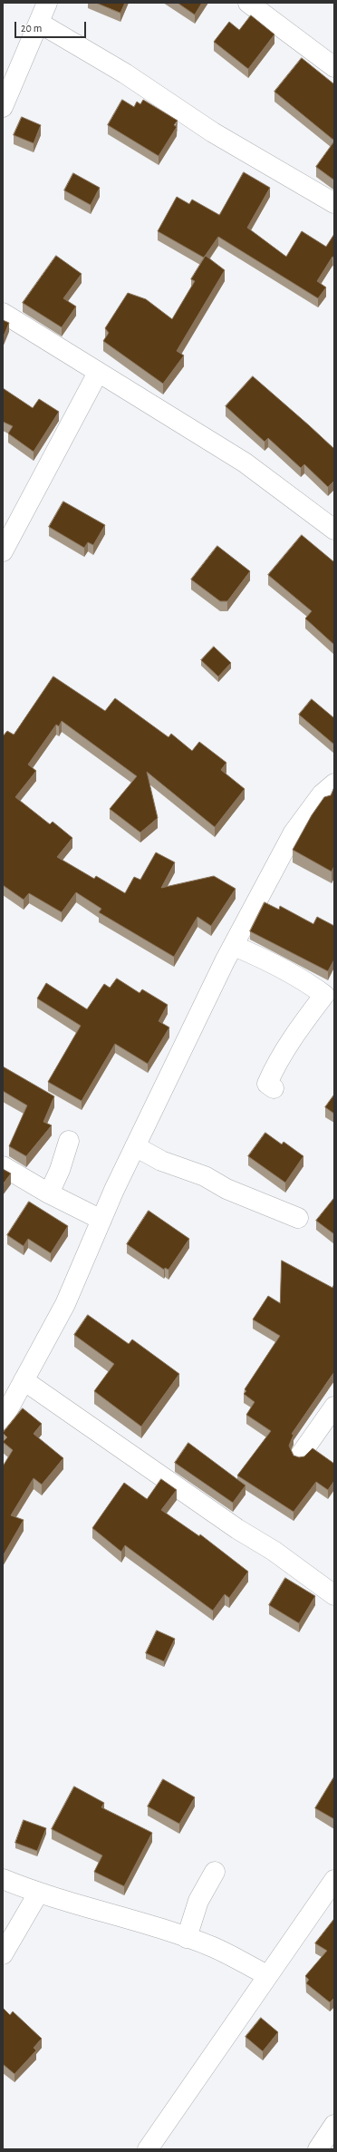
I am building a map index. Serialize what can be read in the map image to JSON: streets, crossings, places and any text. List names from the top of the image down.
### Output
{
  "scale_bar": "20 m"
}
